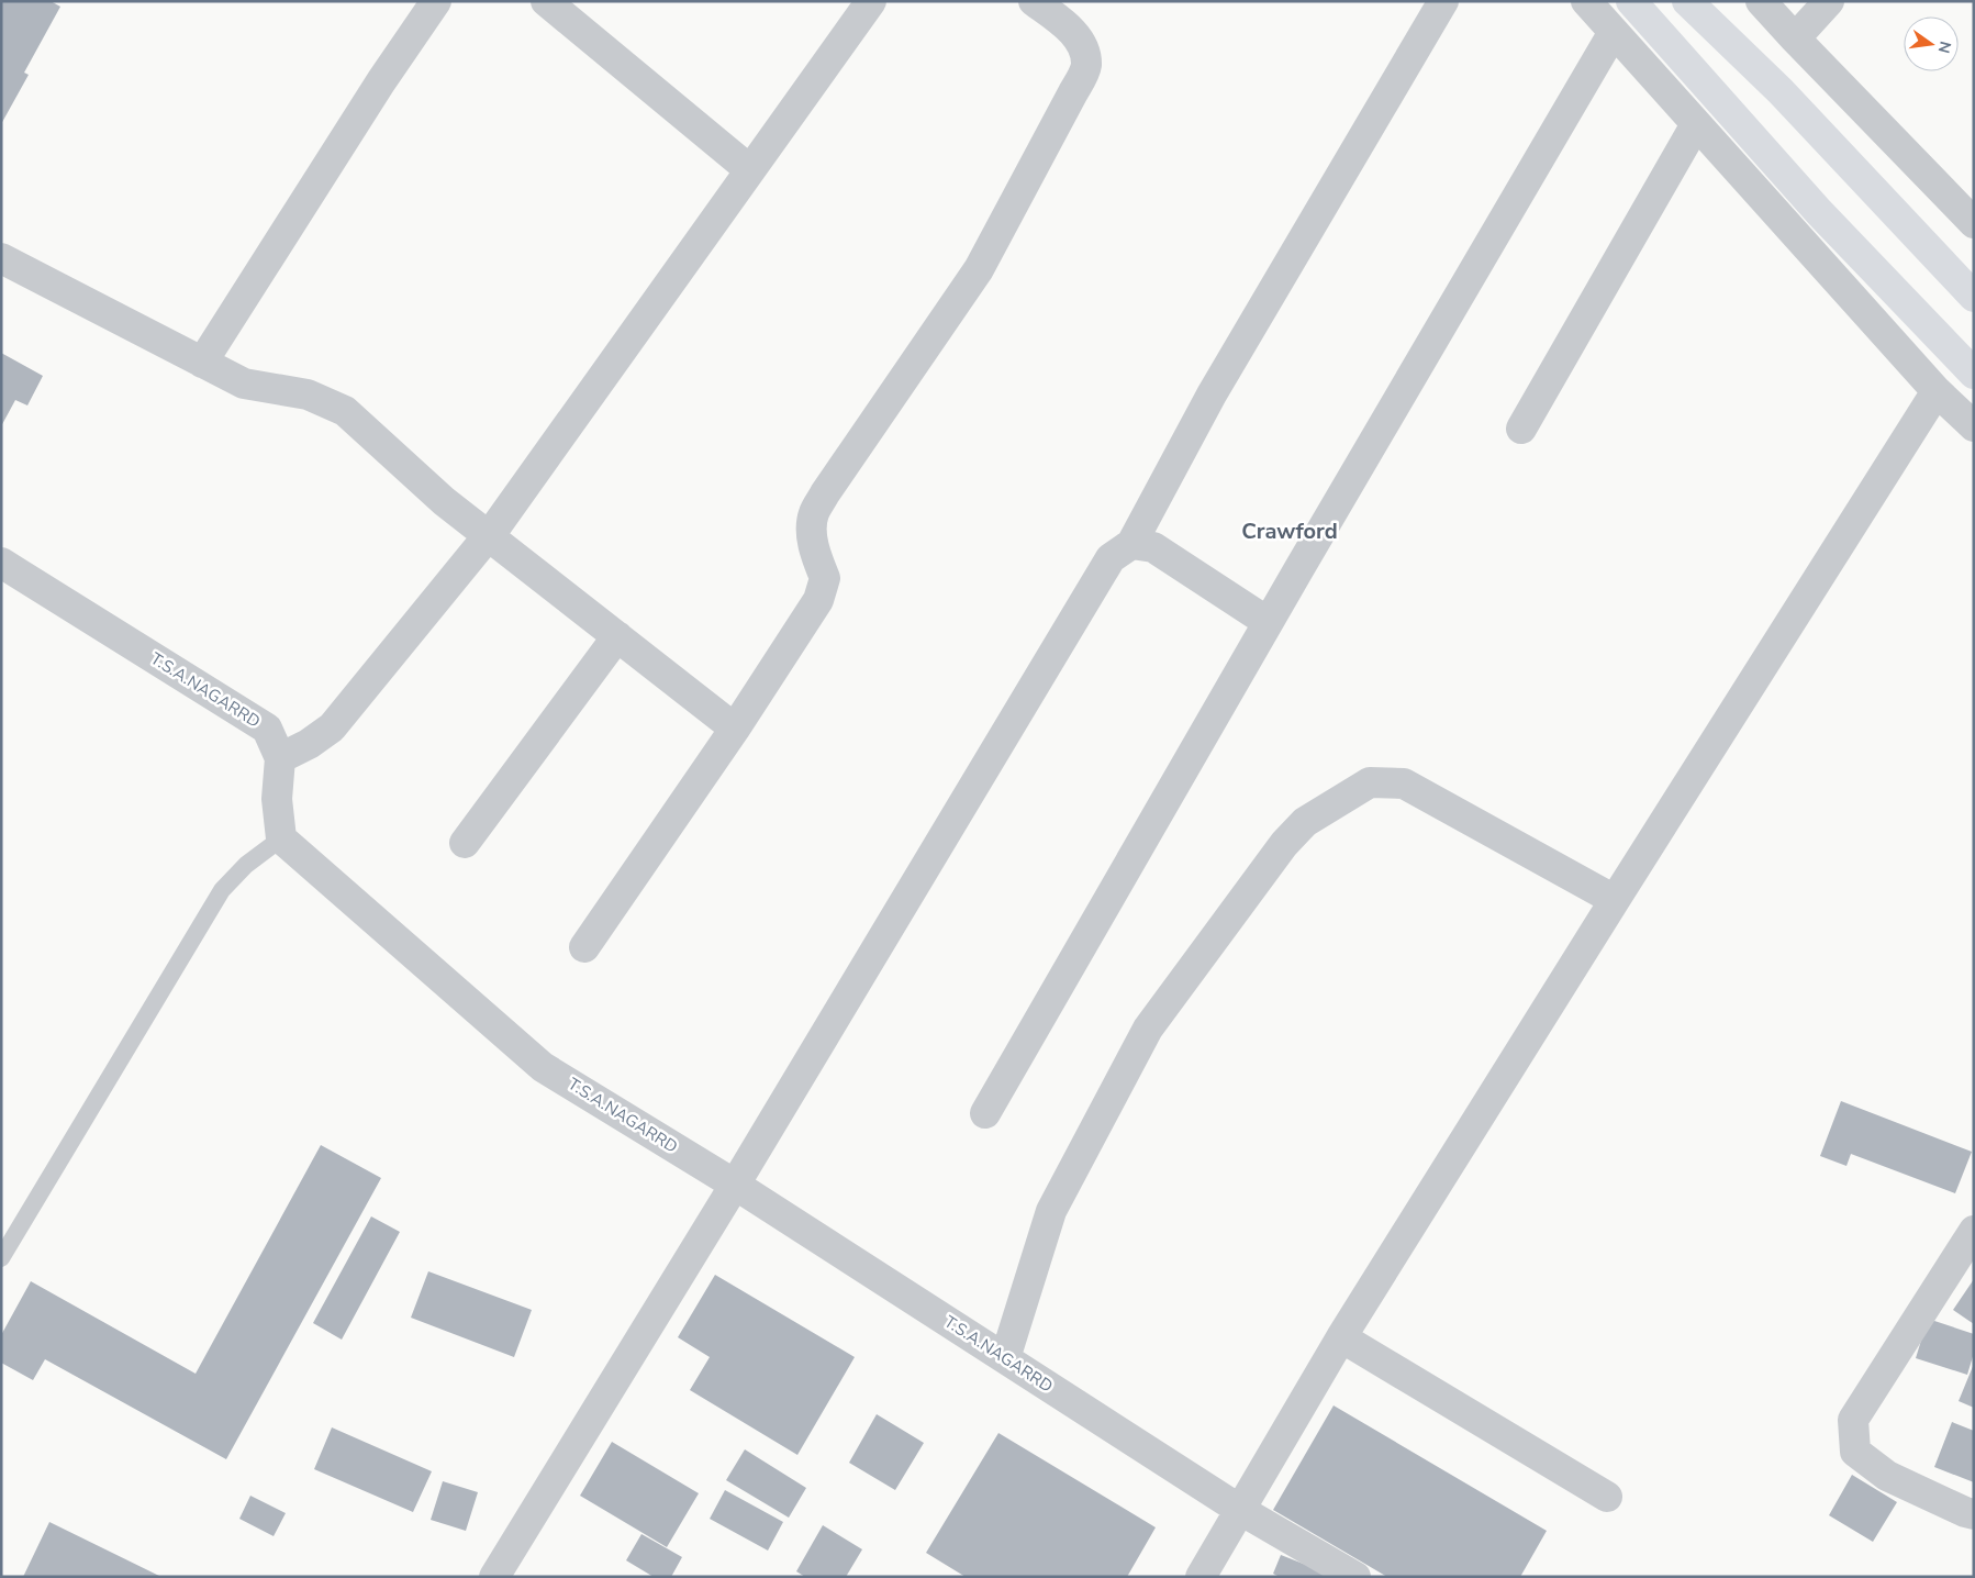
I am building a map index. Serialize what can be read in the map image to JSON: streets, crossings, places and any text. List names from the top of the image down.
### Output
{
  "streets": {
    "street": ["T.S.A.NAGARRD"]
  },
  "districts": ["Crawford"],
  "north": "right"
}
